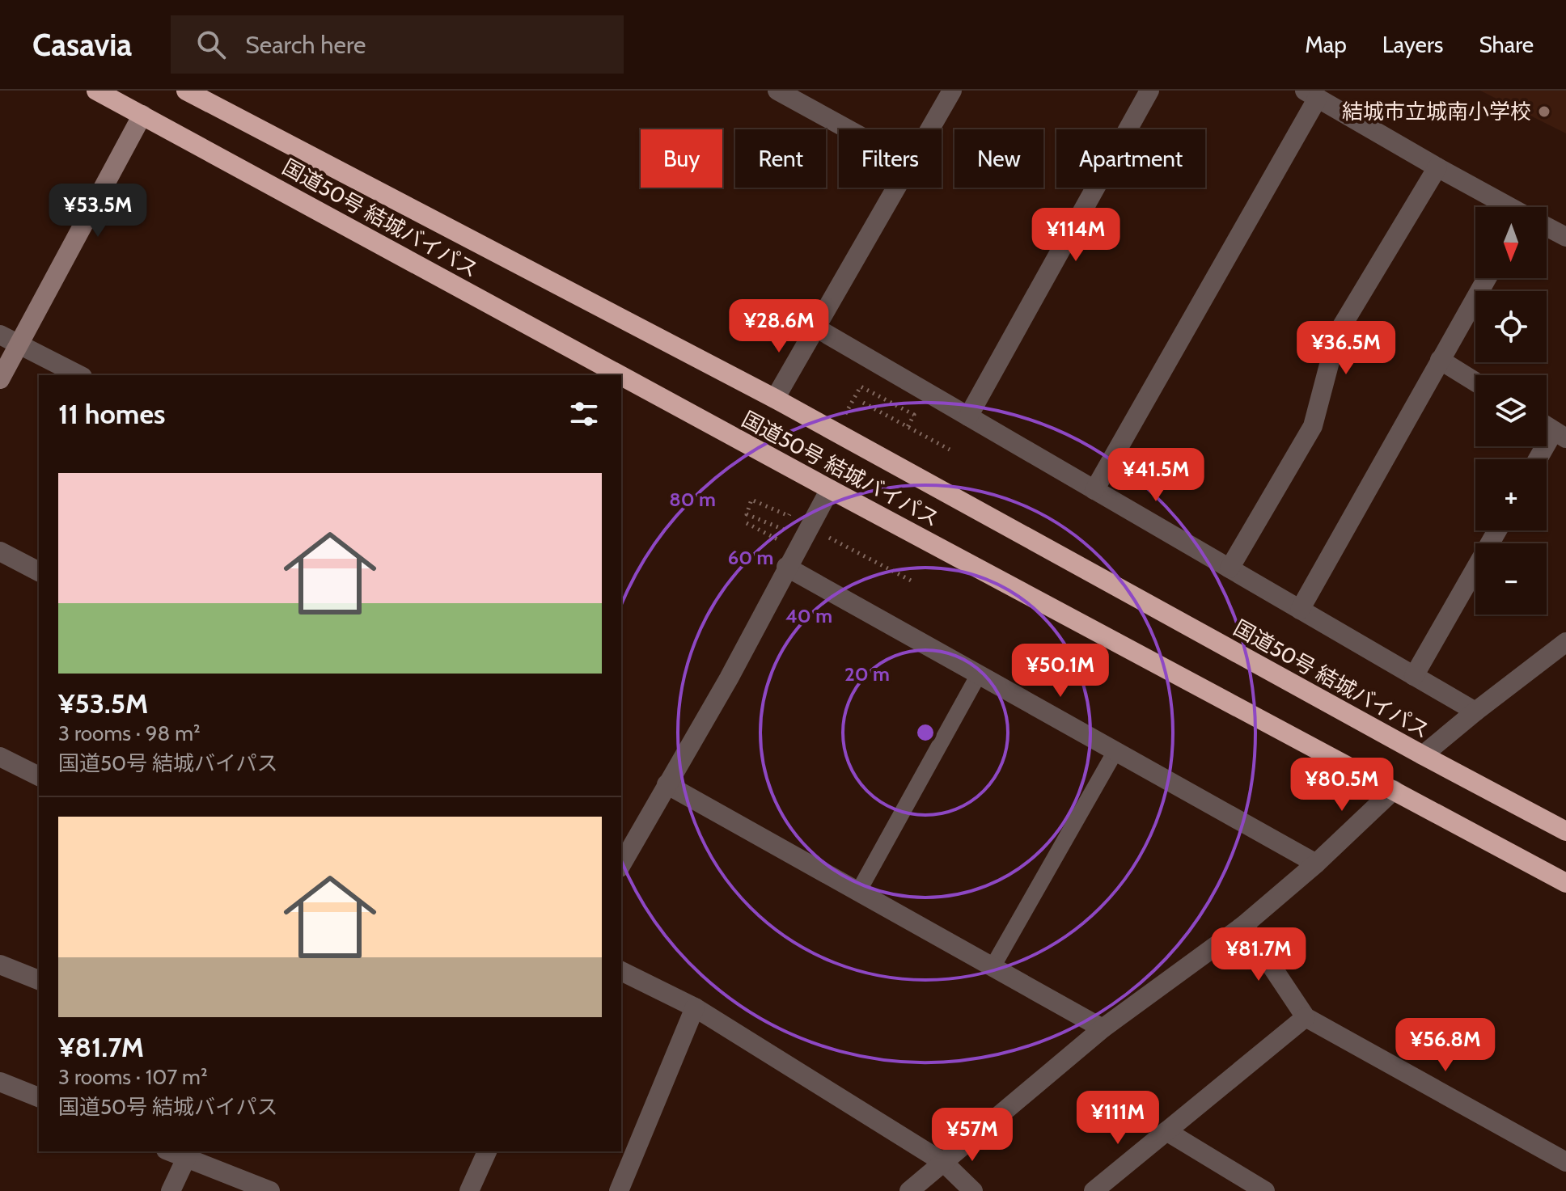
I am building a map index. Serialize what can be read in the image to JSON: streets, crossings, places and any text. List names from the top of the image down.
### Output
{
  "streets": {
    "highway": ["国道50号 結城バイパス"]
  },
  "places": ["結城市立城南小学校"],
  "north": "bottom",
  "page": {
    "header": "Casavia",
    "search": "Search here",
    "nav": ["Map", "Layers", "Share"],
    "chip": [
      "Buy",
      "Rent",
      "Filters",
      "New",
      "Apartment"
    ],
    "price": [
      "¥53.5M",
      "¥114M",
      "¥28.6M",
      "¥36.5M",
      "¥41.5M",
      "¥50.1M",
      "¥80.5M",
      "¥81.7M",
      "¥56.8M",
      "¥111M",
      "¥57M"
    ],
    "map_buttons": ["+", "−"],
    "heading": "11 homes",
    "list": [
      {
        "name": "¥53.5M",
        "note": "3 rooms · 98 m² · 国道50号 結城バイパス"
      },
      {
        "name": "¥81.7M",
        "note": "3 rooms · 107 m² · 国道50号 結城バイパス"
      }
    ]
  },
  "rings": [
    "80 m",
    "60 m",
    "40 m",
    "20 m"
  ]
}
